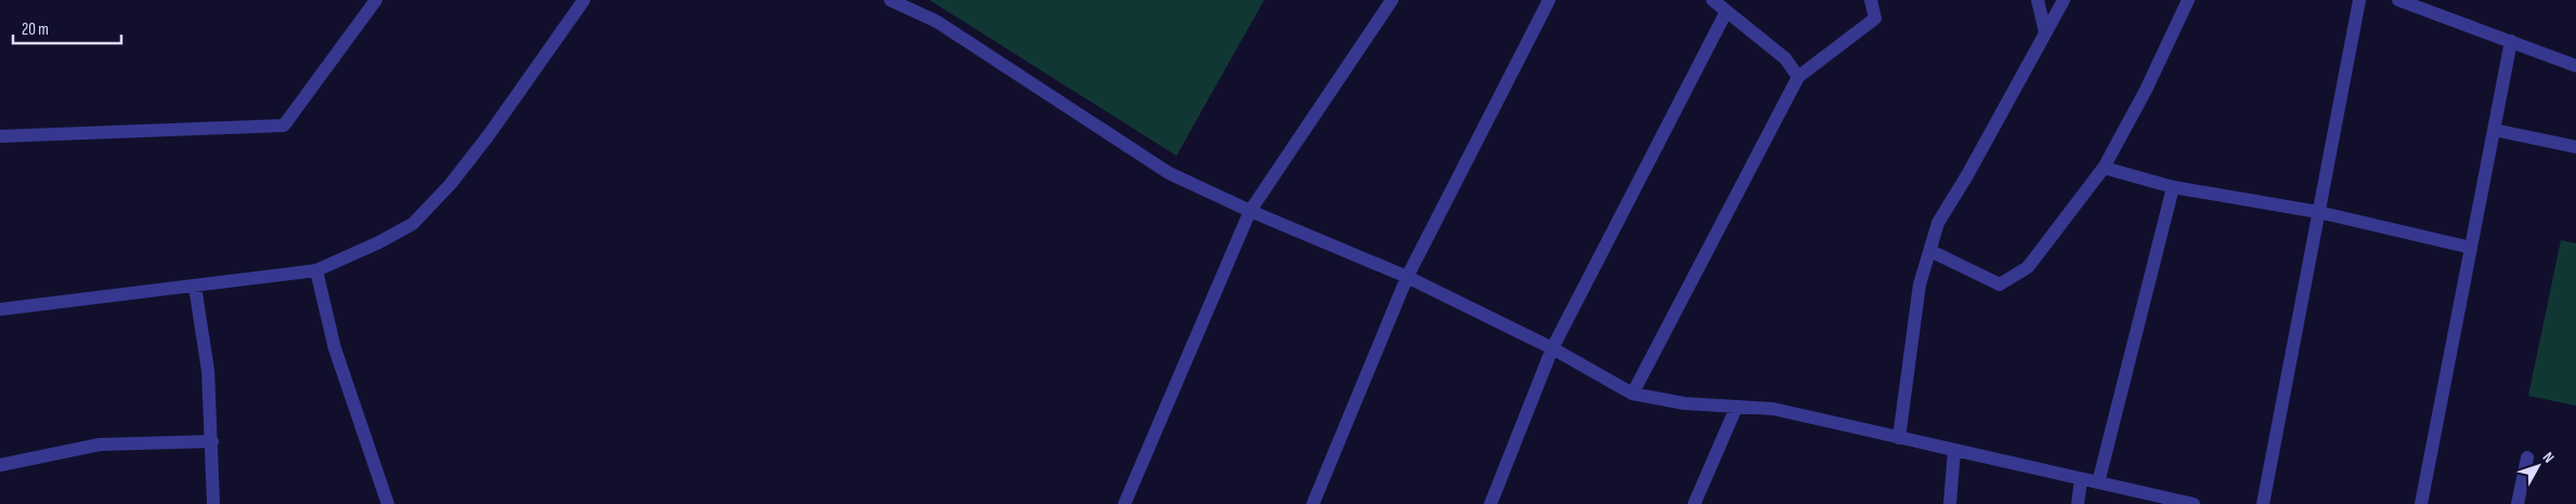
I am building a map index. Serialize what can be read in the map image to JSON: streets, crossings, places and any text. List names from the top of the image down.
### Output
{
  "scale_bar": "20 m",
  "north": "top right"
}
